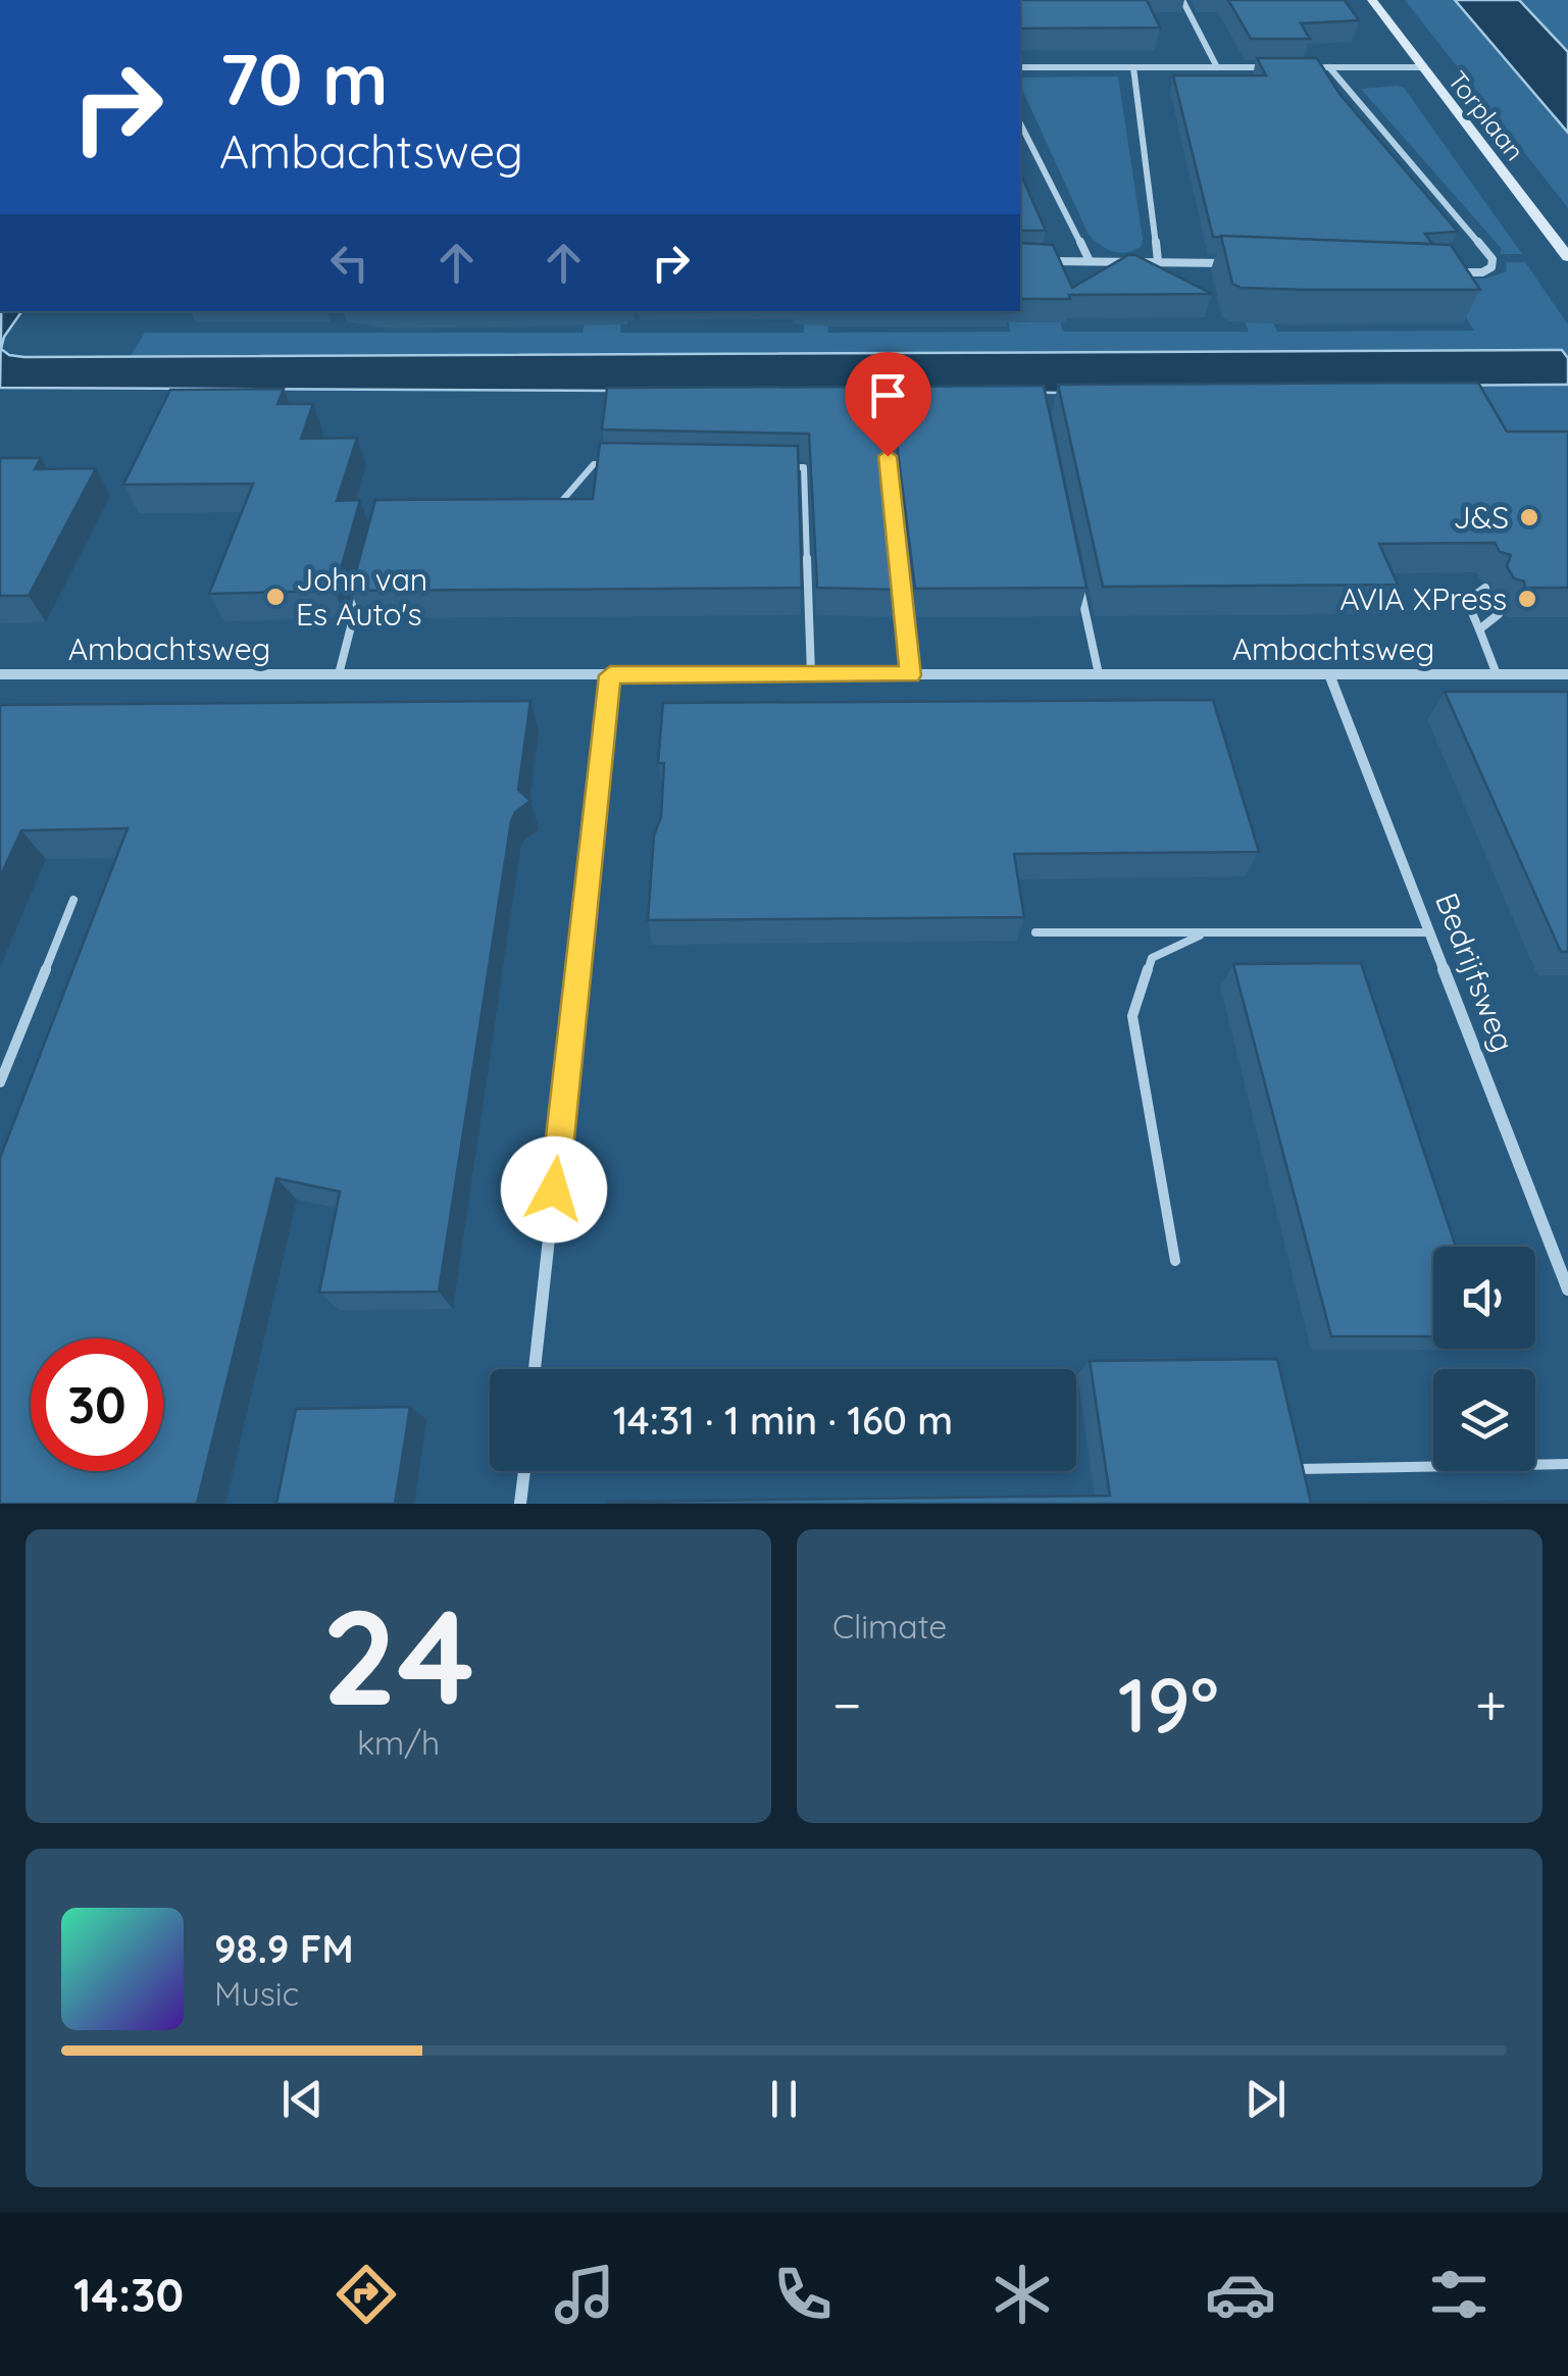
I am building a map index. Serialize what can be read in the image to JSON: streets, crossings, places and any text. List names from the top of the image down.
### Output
{
  "streets": {
    "street": ["Torplaan", "Ambachtsweg", "Bedrijfsweg"]
  },
  "crossings": [
    ["Ambachtsweg", "Bedrijfsweg"]
  ],
  "places": ["J&S", "John van Es Auto's", "AVIA XPress"],
  "page": {
    "turn": ["70 m", "Ambachtsweg"],
    "limit": "30",
    "trip": "14:31 · 1 min · 160 m",
    "tile": [
      ["24", "km/h"],
      "Climate"
    ],
    "heat": ["−", "19°", "+"],
    "song": ["98.9 FM", "Music"],
    "tabs": "14:30"
  }
}
